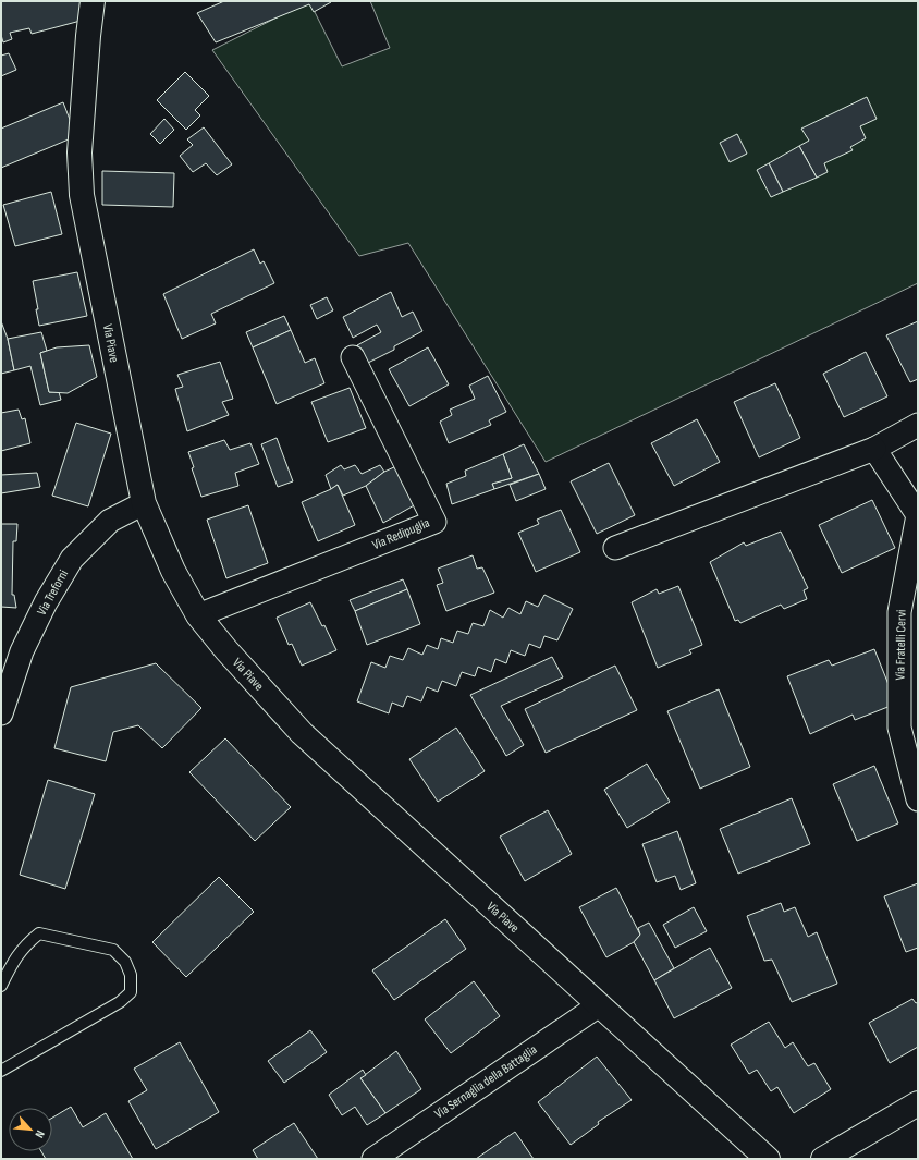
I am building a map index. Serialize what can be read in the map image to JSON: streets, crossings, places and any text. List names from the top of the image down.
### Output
{
  "streets": {
    "main road": ["Via Piave"],
    "street": [
      "Via Redipuglia",
      "Via Treforni",
      "Via Fratelli Cervi",
      "Via Sernaglia della Battaglia"
    ]
  },
  "crossings": [
    ["Via Piave", "Via Redipuglia"],
    ["Via Piave", "Via Treforni"],
    ["Via Piave", "Via Sernaglia della Battaglia"]
  ],
  "north": "bottom right"
}
